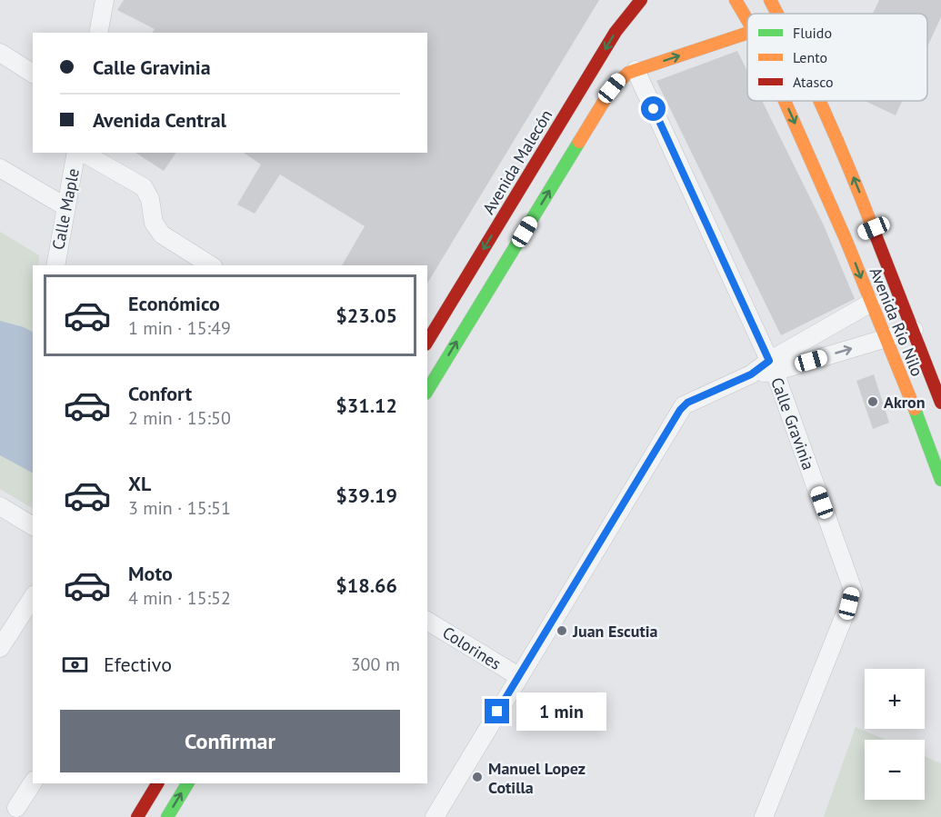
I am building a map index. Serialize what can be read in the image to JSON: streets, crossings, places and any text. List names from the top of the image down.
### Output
{
  "streets": {
    "street": [
      "Avenida Malecón",
      "Calle Maple",
      "Avenida Río Nilo",
      "Calle Gravinia",
      "Colorines"
    ]
  },
  "places": ["Akron", "Juan Escutia", "Manuel Lopez Cotilla"],
  "legend": ["Fluido", "Lento", "Atasco"],
  "page": {
    "banner": ["Calle Gravinia", "Avenida Central"],
    "list": [
      {
        "name": "Económico",
        "note": "1 min · 15:49",
        "value": "$23.05"
      },
      {
        "name": "Confort",
        "note": "2 min · 15:50",
        "value": "$31.12"
      },
      {
        "name": "XL",
        "note": "3 min · 15:51",
        "value": "$39.19"
      },
      {
        "name": "Moto",
        "note": "4 min · 15:52",
        "value": "$18.66"
      }
    ],
    "pay": ["Efectivo", "300 m"],
    "map_buttons": ["+", "−"],
    "bubble": "1 min",
    "buttons": "Confirmar"
  }
}
